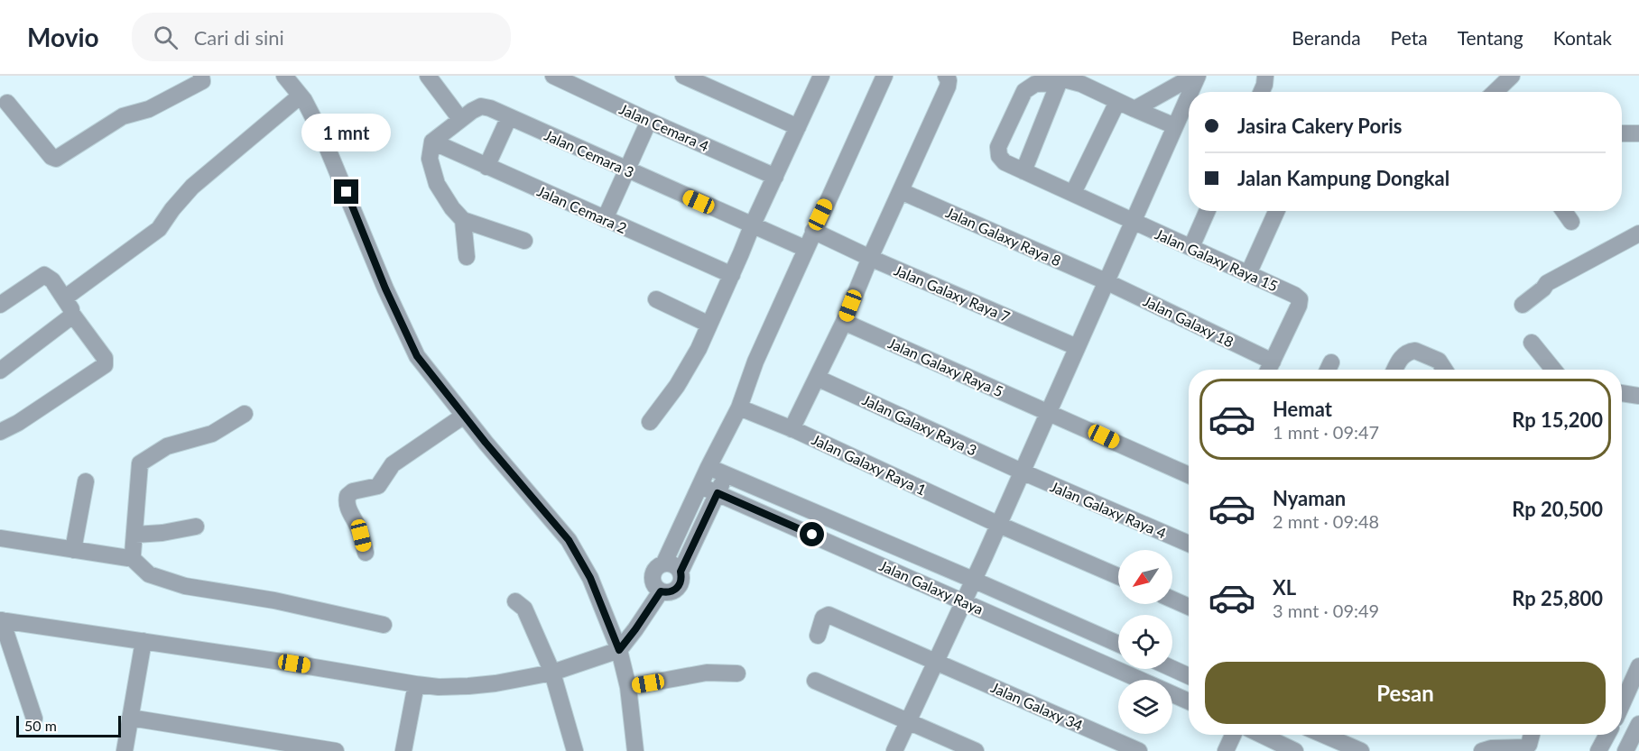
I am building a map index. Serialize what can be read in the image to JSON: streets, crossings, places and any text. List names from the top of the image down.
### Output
{
  "streets": {
    "street": [
      "Jalan Cemara 4",
      "Jalan Cemara 3",
      "Jalan Cemara 2",
      "Jalan Galaxy Raya 8",
      "Jalan Galaxy Raya 15",
      "Jalan Galaxy Raya 7",
      "Jalan Galaxy 18",
      "Jalan Galaxy Raya 5",
      "Jalan Galaxy Raya 3",
      "Jalan Galaxy Raya 1",
      "Jalan Galaxy Raya 4",
      "Jalan Galaxy Raya",
      "Jalan Galaxy 34"
    ]
  },
  "crossings": [
    ["Jalan Cemara 3", "Jalan Cemara 2"],
    ["Jalan Galaxy Raya 8", "Jalan Galaxy 18"],
    ["Jalan Galaxy Raya 15", "Jalan Galaxy 18"],
    ["Jalan Galaxy Raya 3", "Jalan Galaxy Raya 4"]
  ],
  "scale_bar": "50 m",
  "north": "bottom left",
  "page": {
    "header": "Movio",
    "search": "Cari di sini",
    "nav": [
      "Beranda",
      "Peta",
      "Tentang",
      "Kontak"
    ],
    "banner": ["Jasira Cakery Poris", "Jalan Kampung Dongkal"],
    "bubble": "1 mnt",
    "list": [
      {
        "name": "Hemat",
        "note": "1 mnt · 09:47",
        "value": "Rp 15,200"
      },
      {
        "name": "Nyaman",
        "note": "2 mnt · 09:48",
        "value": "Rp 20,500"
      },
      {
        "name": "XL",
        "note": "3 mnt · 09:49",
        "value": "Rp 25,800"
      }
    ],
    "buttons": "Pesan",
    "scale": "50 m"
  }
}
